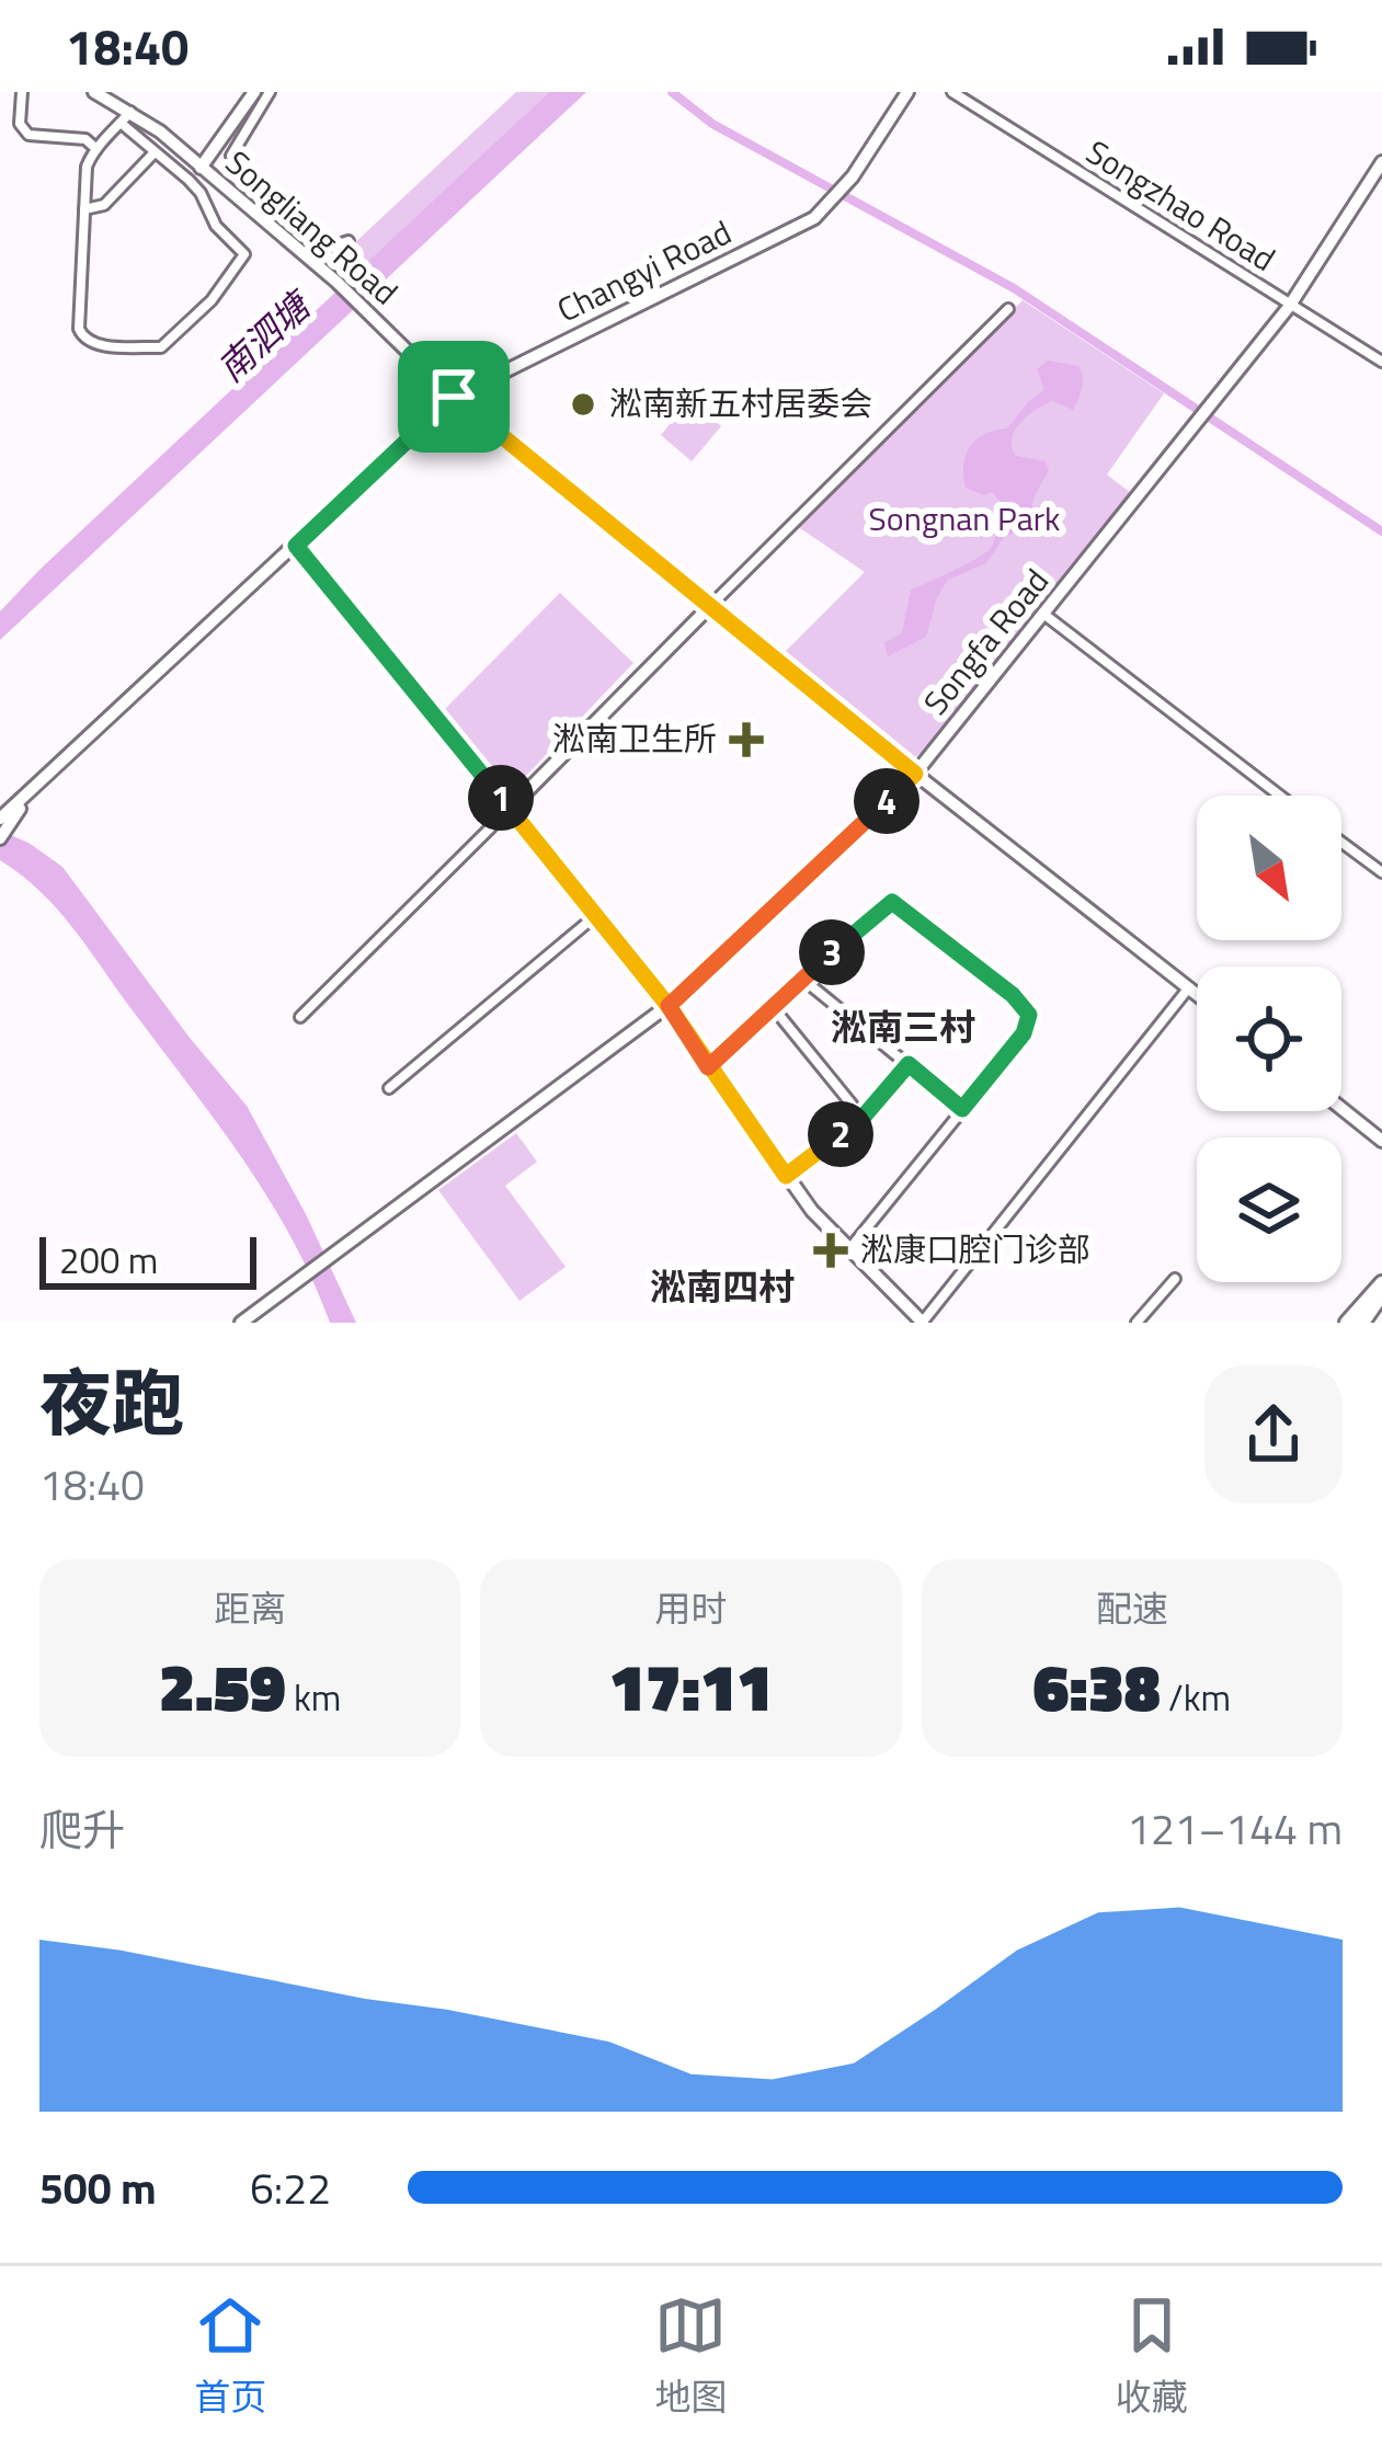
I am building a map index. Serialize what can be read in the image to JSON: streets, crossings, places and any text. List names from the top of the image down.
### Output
{
  "streets": {
    "street": [
      "Songzhao Road",
      "Songliang Road",
      "Changyi Road",
      "Songfa Road"
    ]
  },
  "crossings": [
    ["Songzhao Road", "Songfa Road"],
    ["Songliang Road", "Changyi Road"],
    ["Songliang Road", "Songfa Road"]
  ],
  "districts": ["淞南三村", "淞南四村"],
  "water": ["南泗塘"],
  "parks": ["Songnan Park"],
  "places": {
    "other": ["淞南新五村居委会"],
    "health": ["淞南卫生所", "淞康口腔门诊部"]
  },
  "scale_bar": "200 m",
  "north": "bottom right",
  "page": {
    "status": "18:40",
    "pins": [
      "1",
      "4",
      "3",
      "2"
    ],
    "scale": "200 m",
    "heading": ["夜跑", "18:40"],
    "stats": [
      ["距离", "2.59 km"],
      ["用时", "17:11"],
      ["配速", "6:38 /km"]
    ],
    "chart": ["爬升", "121–144 m"],
    "list": [
      {
        "name": "500 m",
        "note": "6:22"
      }
    ],
    "tabs": ["首页", "地图", "收藏"]
  }
}
